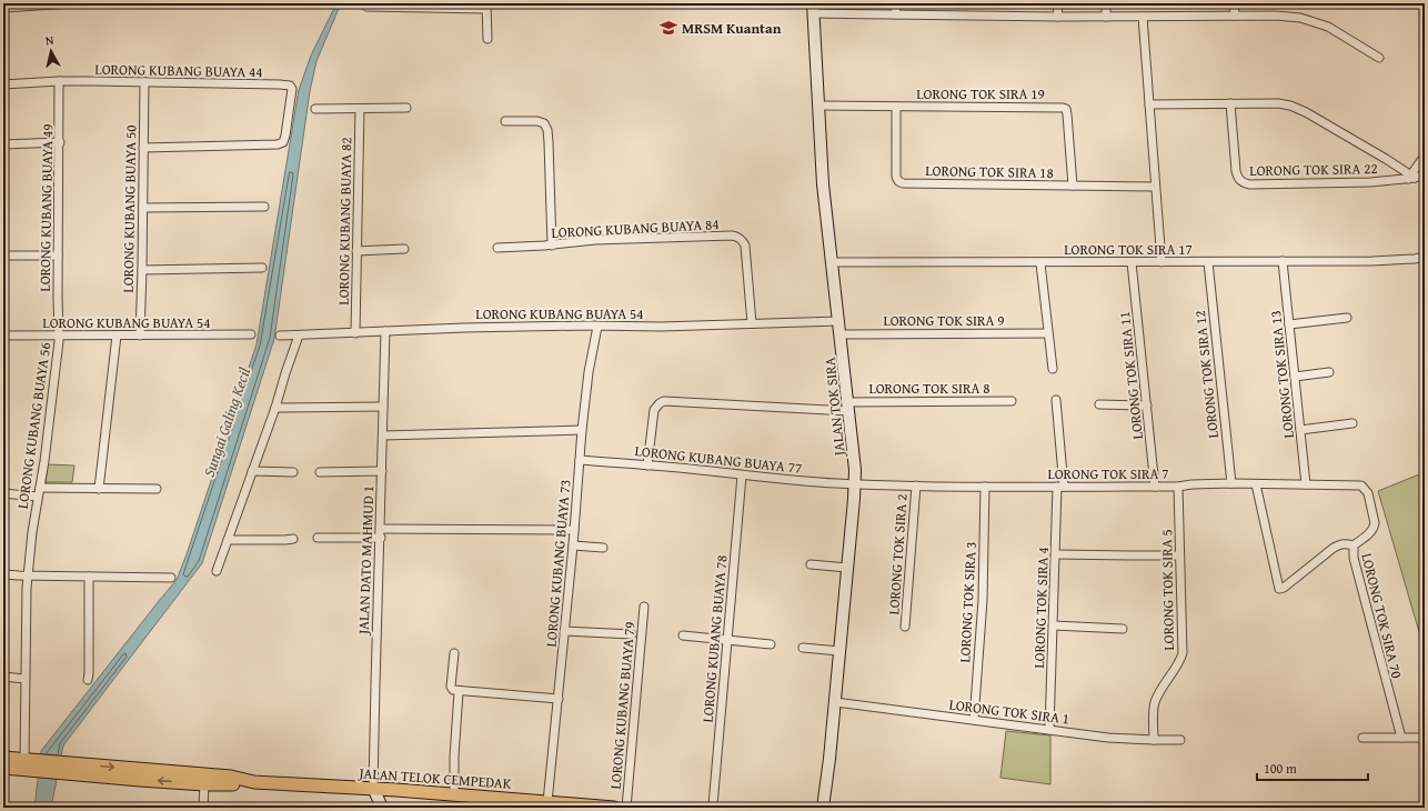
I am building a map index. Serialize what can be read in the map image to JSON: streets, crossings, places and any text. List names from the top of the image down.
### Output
{
  "streets": {
    "main road": ["JALAN TELOK CEMPEDAK"],
    "street": [
      "LORONG KUBANG BUAYA 44",
      "LORONG TOK SIRA 19",
      "LORONG TOK SIRA 22",
      "LORONG TOK SIRA 18",
      "LORONG KUBANG BUAYA 49",
      "LORONG KUBANG BUAYA 50",
      "LORONG KUBANG BUAYA 82",
      "LORONG KUBANG BUAYA 84",
      "LORONG TOK SIRA 17",
      "LORONG KUBANG BUAYA 54",
      "LORONG TOK SIRA 9",
      "LORONG TOK SIRA 12",
      "LORONG TOK SIRA 13",
      "LORONG TOK SIRA 11",
      "LORONG TOK SIRA 8",
      "JALAN TOK SIRA",
      "LORONG KUBANG BUAYA 56",
      "LORONG KUBANG BUAYA 77",
      "LORONG TOK SIRA 7",
      "LORONG TOK SIRA 2",
      "JALAN DATO MAHMUD 1",
      "LORONG KUBANG BUAYA 73",
      "LORONG TOK SIRA 5",
      "LORONG TOK SIRA 3",
      "LORONG TOK SIRA 4",
      "LORONG TOK SIRA 70",
      "LORONG KUBANG BUAYA 78",
      "LORONG KUBANG BUAYA 79",
      "LORONG TOK SIRA 1"
    ]
  },
  "crossings": [
    ["LORONG KUBANG BUAYA 44", "LORONG KUBANG BUAYA 49"],
    ["LORONG KUBANG BUAYA 44", "LORONG KUBANG BUAYA 50"],
    ["LORONG TOK SIRA 19", "LORONG TOK SIRA 18"],
    ["LORONG TOK SIRA 19", "JALAN TOK SIRA"],
    ["LORONG KUBANG BUAYA 49", "LORONG KUBANG BUAYA 54"],
    ["LORONG KUBANG BUAYA 49", "LORONG KUBANG BUAYA 56"],
    ["LORONG KUBANG BUAYA 50", "LORONG KUBANG BUAYA 54"],
    ["LORONG KUBANG BUAYA 82", "LORONG KUBANG BUAYA 54"],
    ["LORONG KUBANG BUAYA 84", "LORONG KUBANG BUAYA 54"],
    ["LORONG TOK SIRA 17", "LORONG TOK SIRA 12"],
    ["LORONG TOK SIRA 17", "LORONG TOK SIRA 13"],
    ["LORONG TOK SIRA 17", "LORONG TOK SIRA 11"],
    ["LORONG TOK SIRA 17", "JALAN TOK SIRA"],
    ["LORONG KUBANG BUAYA 54", "JALAN TOK SIRA"],
    ["LORONG KUBANG BUAYA 54", "LORONG KUBANG BUAYA 56"],
    ["LORONG KUBANG BUAYA 54", "JALAN DATO MAHMUD 1"],
    ["LORONG KUBANG BUAYA 54", "LORONG KUBANG BUAYA 73"],
    ["LORONG TOK SIRA 9", "JALAN TOK SIRA"],
    ["LORONG TOK SIRA 12", "LORONG TOK SIRA 7"],
    ["LORONG TOK SIRA 13", "LORONG TOK SIRA 7"],
    ["LORONG TOK SIRA 11", "LORONG TOK SIRA 7"],
    ["LORONG TOK SIRA 8", "JALAN TOK SIRA"],
    ["LORONG TOK SIRA 8", "LORONG KUBANG BUAYA 77"],
    ["JALAN TOK SIRA", "LORONG KUBANG BUAYA 77"],
    ["JALAN TOK SIRA", "LORONG TOK SIRA 7"],
    ["JALAN TOK SIRA", "LORONG TOK SIRA 1"],
    ["LORONG KUBANG BUAYA 56", "JALAN TELOK CEMPEDAK"],
    ["LORONG KUBANG BUAYA 77", "LORONG TOK SIRA 7"],
    ["LORONG KUBANG BUAYA 77", "LORONG KUBANG BUAYA 73"],
    ["LORONG KUBANG BUAYA 77", "LORONG KUBANG BUAYA 78"],
    ["LORONG TOK SIRA 7", "LORONG TOK SIRA 2"],
    ["LORONG TOK SIRA 7", "LORONG TOK SIRA 5"],
    ["LORONG TOK SIRA 7", "LORONG TOK SIRA 3"],
    ["LORONG TOK SIRA 7", "LORONG TOK SIRA 4"],
    ["LORONG TOK SIRA 7", "LORONG TOK SIRA 70"],
    ["JALAN DATO MAHMUD 1", "JALAN TELOK CEMPEDAK"],
    ["LORONG KUBANG BUAYA 73", "JALAN TELOK CEMPEDAK"],
    ["LORONG TOK SIRA 5", "LORONG TOK SIRA 1"],
    ["LORONG TOK SIRA 3", "LORONG TOK SIRA 1"],
    ["LORONG TOK SIRA 4", "LORONG TOK SIRA 1"]
  ],
  "water": ["Sungai Galing Kecil"],
  "places": {
    "school or university": ["MRSM Kuantan"]
  },
  "scale_bar": "100 m",
  "north": "top"
}
